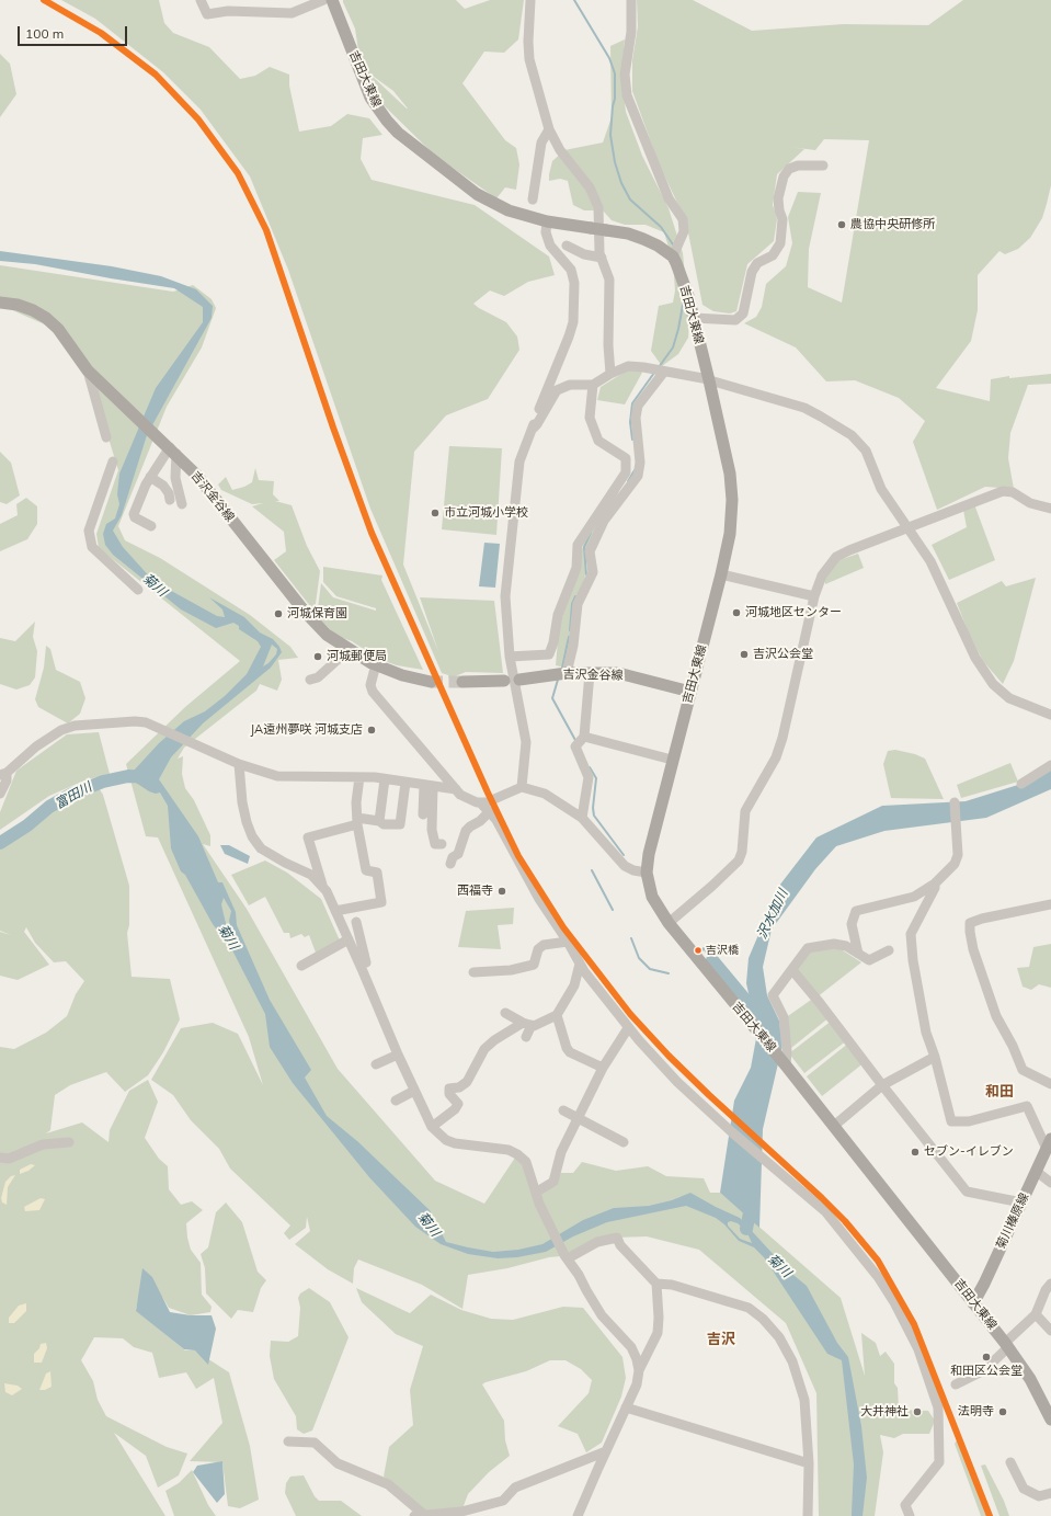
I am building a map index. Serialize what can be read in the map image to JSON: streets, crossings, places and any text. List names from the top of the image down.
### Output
{
  "streets": {
    "main road": ["吉田大東線", "吉沢金谷線", "菊川榛原線"]
  },
  "crossings": [
    ["吉田大東線", "吉沢金谷線"],
    ["吉田大東線", "菊川榛原線"]
  ],
  "districts": ["和田", "吉沢"],
  "water": ["菊川", "富田川", "沢水加川"],
  "places": [
    "農協中央研修所",
    "市立河城小学校",
    "河城地区センター",
    "河城保育園",
    "吉沢公会堂",
    "河城郵便局",
    "JA遠州夢咲 河城支店",
    "西福寺",
    "吉沢橋",
    "セブン-イレブン",
    "和田区公会堂",
    "大井神社",
    "法明寺"
  ],
  "scale_bar": "100 m"
}
